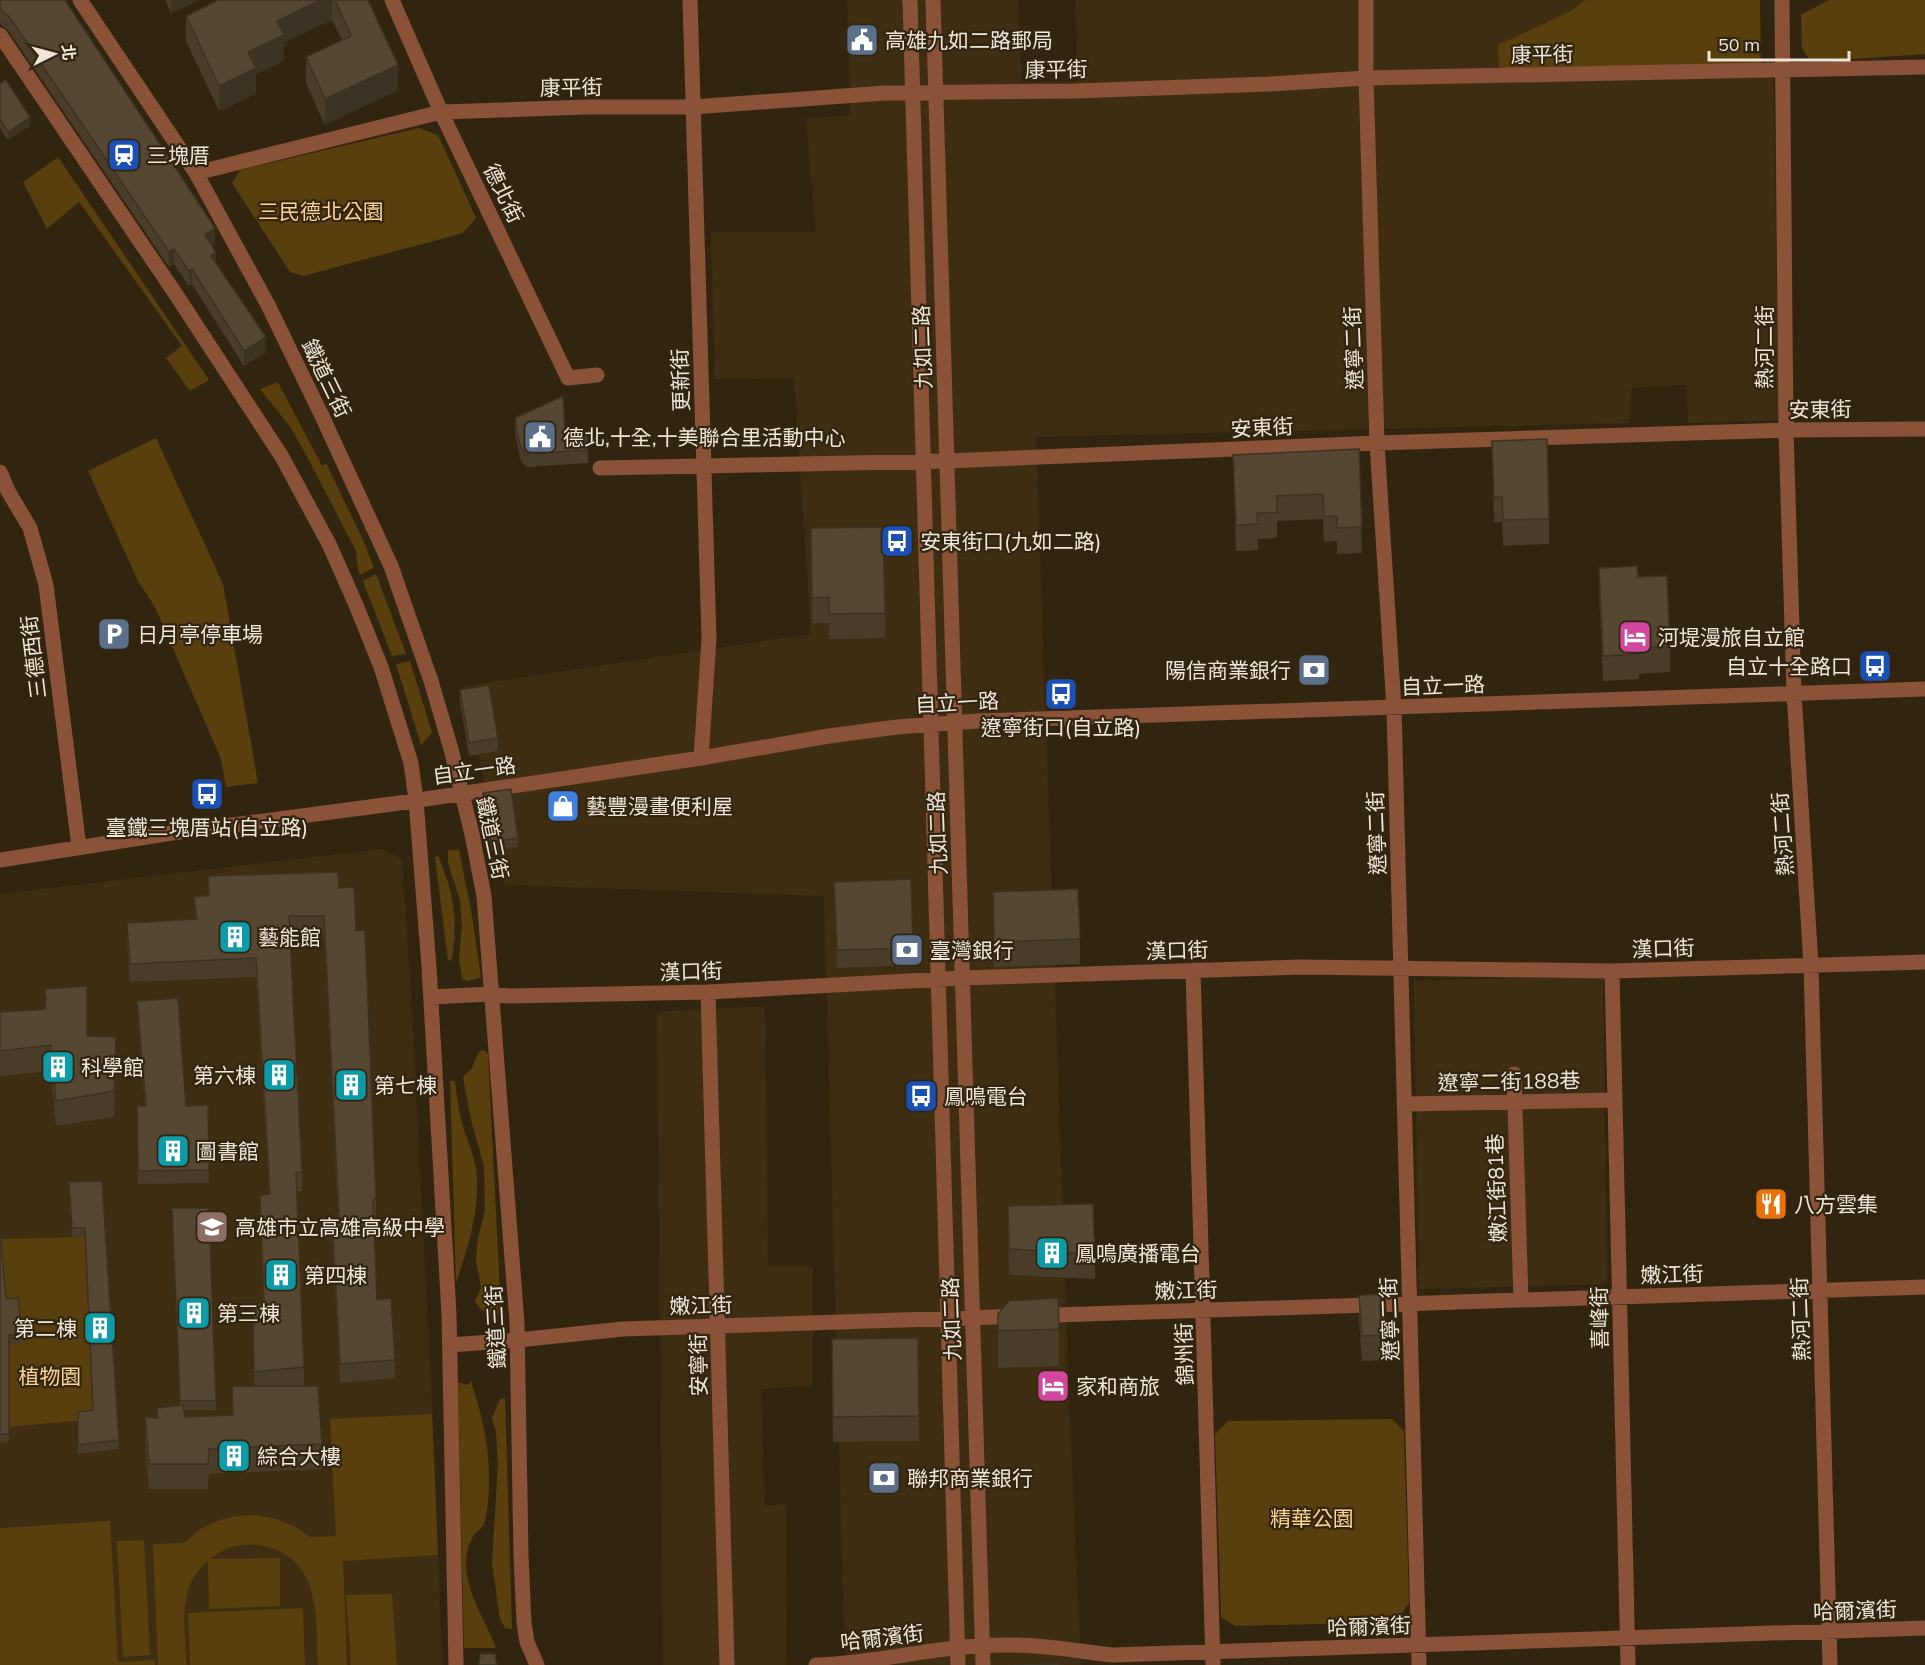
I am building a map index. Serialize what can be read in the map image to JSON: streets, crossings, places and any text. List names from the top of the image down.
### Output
{
  "streets": {
    "street": [
      "康平街",
      "德北街",
      "九如二路",
      "熱河二街",
      "遼寧二街",
      "鐵道三街",
      "更新街",
      "安東街",
      "三德西街",
      "自立一路",
      "漢口街",
      "遼寧二街188巷",
      "嫩江街81巷",
      "嫩江街",
      "喜峰街",
      "錦州街",
      "安寧街",
      "哈爾濱街"
    ]
  },
  "crossings": [
    ["康平街", "德北街"],
    ["康平街", "九如二路"],
    ["康平街", "熱河二街"],
    ["康平街", "遼寧二街"],
    ["康平街", "鐵道三街"],
    ["康平街", "更新街"],
    ["九如二路", "安東街"],
    ["九如二路", "自立一路"],
    ["九如二路", "漢口街"],
    ["九如二路", "嫩江街"],
    ["九如二路", "哈爾濱街"],
    ["熱河二街", "安東街"],
    ["熱河二街", "自立一路"],
    ["熱河二街", "漢口街"],
    ["熱河二街", "嫩江街"],
    ["熱河二街", "哈爾濱街"],
    ["遼寧二街", "安東街"],
    ["遼寧二街", "自立一路"],
    ["遼寧二街", "漢口街"],
    ["遼寧二街", "遼寧二街188巷"],
    ["遼寧二街", "嫩江街"],
    ["遼寧二街", "哈爾濱街"],
    ["鐵道三街", "自立一路"],
    ["鐵道三街", "漢口街"],
    ["鐵道三街", "嫩江街"],
    ["更新街", "安東街"],
    ["更新街", "自立一路"],
    ["三德西街", "自立一路"],
    ["漢口街", "喜峰街"],
    ["漢口街", "錦州街"],
    ["漢口街", "安寧街"],
    ["遼寧二街188巷", "嫩江街81巷"],
    ["遼寧二街188巷", "喜峰街"],
    ["嫩江街81巷", "嫩江街"],
    ["嫩江街", "喜峰街"],
    ["嫩江街", "錦州街"],
    ["嫩江街", "安寧街"],
    ["喜峰街", "哈爾濱街"],
    ["錦州街", "哈爾濱街"]
  ],
  "parks": ["三民德北公園", "植物園", "精華公園"],
  "places": {
    "public building": ["高雄九如二路郵局", "德北,十全,十美聯合里活動中心"],
    "station": ["三塊厝"],
    "bus stop": [
      "安東街口(九如二路)",
      "自立十全路口",
      "遼寧街口(自立路)",
      "臺鐵三塊厝站(自立路)",
      "鳳鳴電台"
    ],
    "parking": ["日月亭停車場"],
    "hotel": ["河堤漫旅自立館", "家和商旅"],
    "bank": ["陽信商業銀行", "臺灣銀行", "聯邦商業銀行"],
    "shop": ["藝豐漫畫便利屋"],
    "building": [
      "藝能館",
      "科學館",
      "第六棟",
      "第七棟",
      "圖書館",
      "鳳鳴廣播電台",
      "第四棟",
      "第三棟",
      "第二棟",
      "綜合大樓"
    ],
    "restaurant": ["八方雲集"],
    "school or university": ["高雄市立高雄高級中學"]
  },
  "scale_bar": "50 m",
  "north": "right"
}
